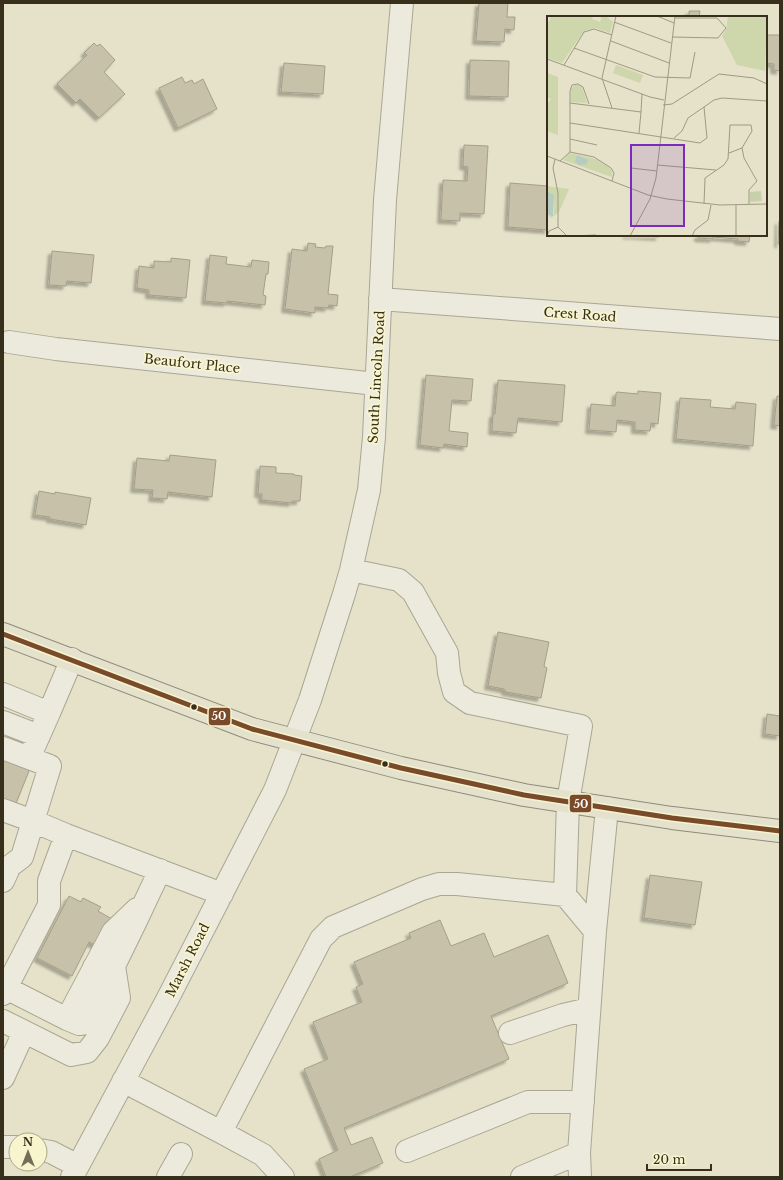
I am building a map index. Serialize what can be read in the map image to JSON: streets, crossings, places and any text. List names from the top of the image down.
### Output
{
  "streets": {
    "street": [
      "Crest Road",
      "Beaufort Place",
      "South Lincoln Road",
      "Marsh Road"
    ]
  },
  "crossings": [
    ["Crest Road", "South Lincoln Road"],
    ["Beaufort Place", "South Lincoln Road"],
    ["South Lincoln Road", "Marsh Road"]
  ],
  "lines": ["transit line 50"],
  "scale_bar": "20 m",
  "north": "top"
}
